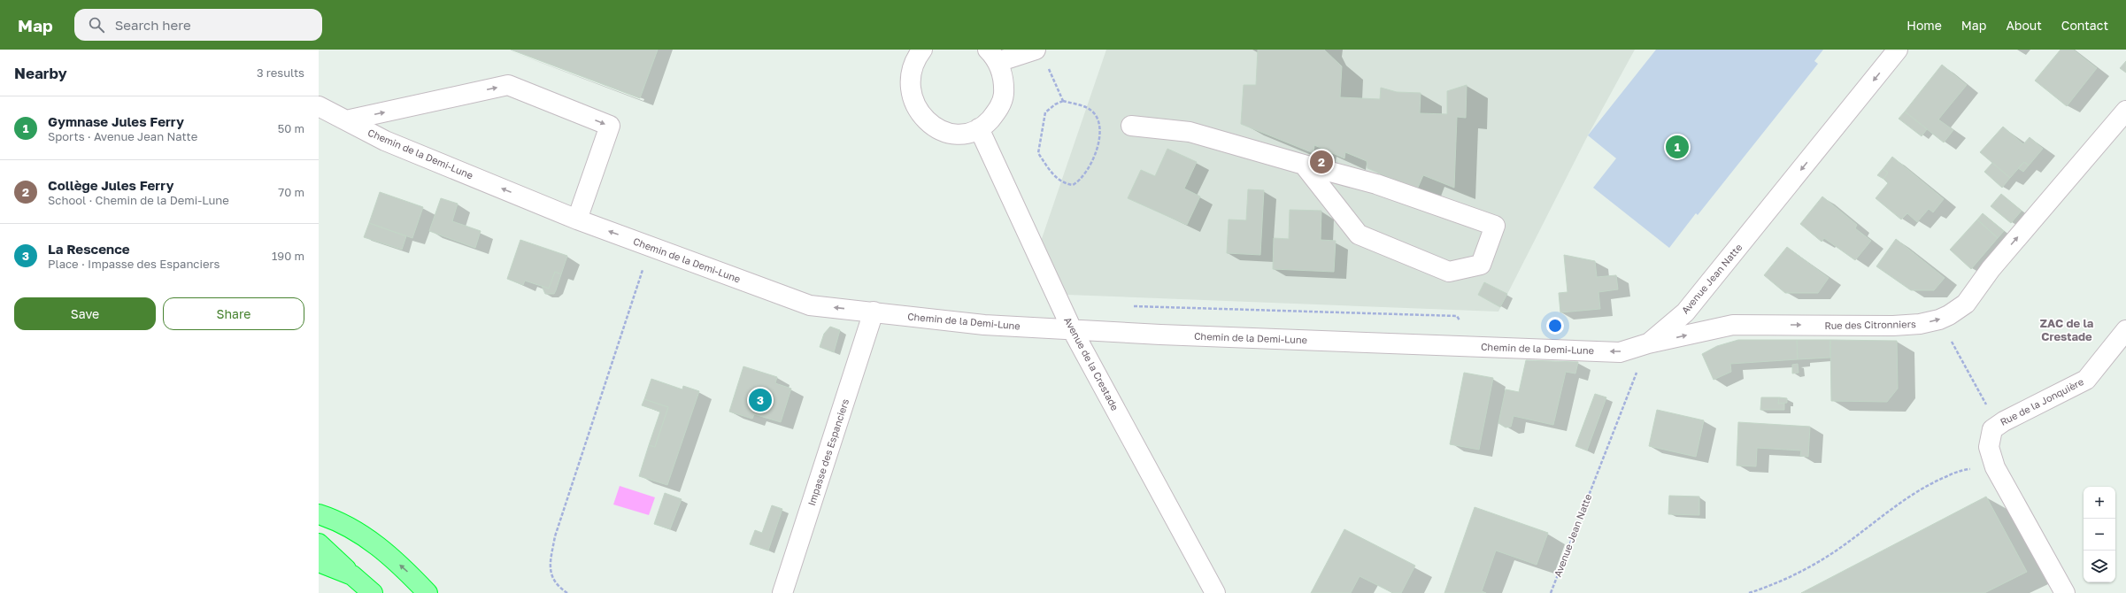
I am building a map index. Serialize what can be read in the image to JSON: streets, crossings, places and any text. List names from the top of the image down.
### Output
{
  "streets": {
    "street": [
      "Chemin de la Demi-Lune",
      "Avenue Jean Natte",
      "Rue des Citronniers",
      "Avenue de la Crestade",
      "Rue de la Jonquière",
      "Impasse des Espanciers"
    ]
  },
  "crossings": [
    ["Chemin de la Demi-Lune", "Avenue Jean Natte"],
    ["Chemin de la Demi-Lune", "Rue des Citronniers"],
    ["Chemin de la Demi-Lune", "Avenue de la Crestade"],
    ["Chemin de la Demi-Lune", "Impasse des Espanciers"],
    ["Avenue Jean Natte", "Rue des Citronniers"]
  ],
  "one_way": ["Chemin de la Demi-Lune", "Avenue Jean Natte", "Rue des Citronniers"],
  "districts": ["ZAC de la Crestade"],
  "page": {
    "header": "Map",
    "search": "Search here",
    "nav": [
      "Home",
      "Map",
      "About",
      "Contact"
    ],
    "heading": ["Nearby", "3 results"],
    "list": [
      {
        "mark": "1",
        "name": "Gymnase Jules Ferry",
        "note": "Sports · Avenue Jean Natte",
        "value": "50 m"
      },
      {
        "mark": "2",
        "name": "Collège Jules Ferry",
        "note": "School · Chemin de la Demi-Lune",
        "value": "70 m"
      },
      {
        "mark": "3",
        "name": "La Rescence",
        "note": "Place · Impasse des Espanciers",
        "value": "190 m"
      }
    ],
    "pins": ["1", "2", "3"],
    "buttons": ["Save", "Share"],
    "map_buttons": ["+", "−"]
  }
}
